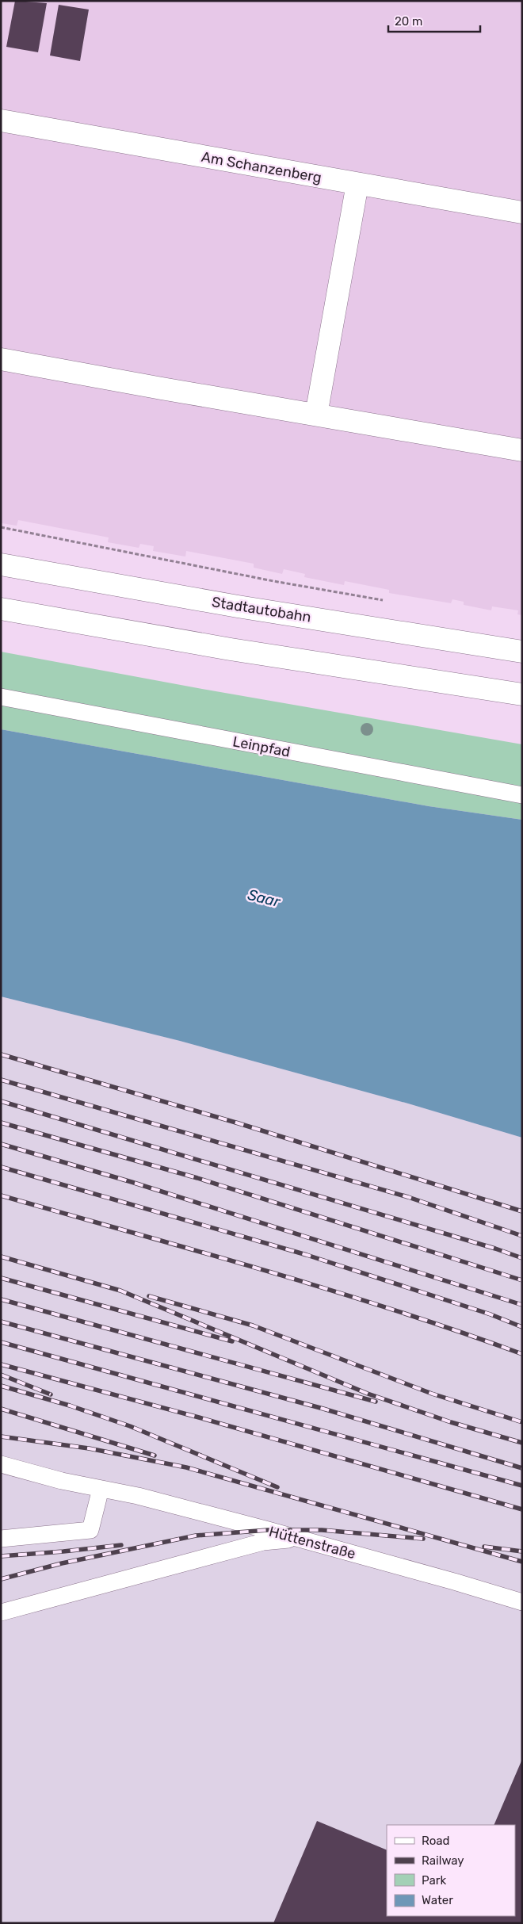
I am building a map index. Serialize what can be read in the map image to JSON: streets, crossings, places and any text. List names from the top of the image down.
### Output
{
  "streets": {
    "main road": ["Am Schanzenberg", "Stadtautobahn"],
    "lane": ["Leinpfad", "Hüttenstraße"]
  },
  "water": ["Saar"],
  "legend": [
    "Road",
    "Railway",
    "Park",
    "Water"
  ],
  "scale_bar": "20 m"
}
